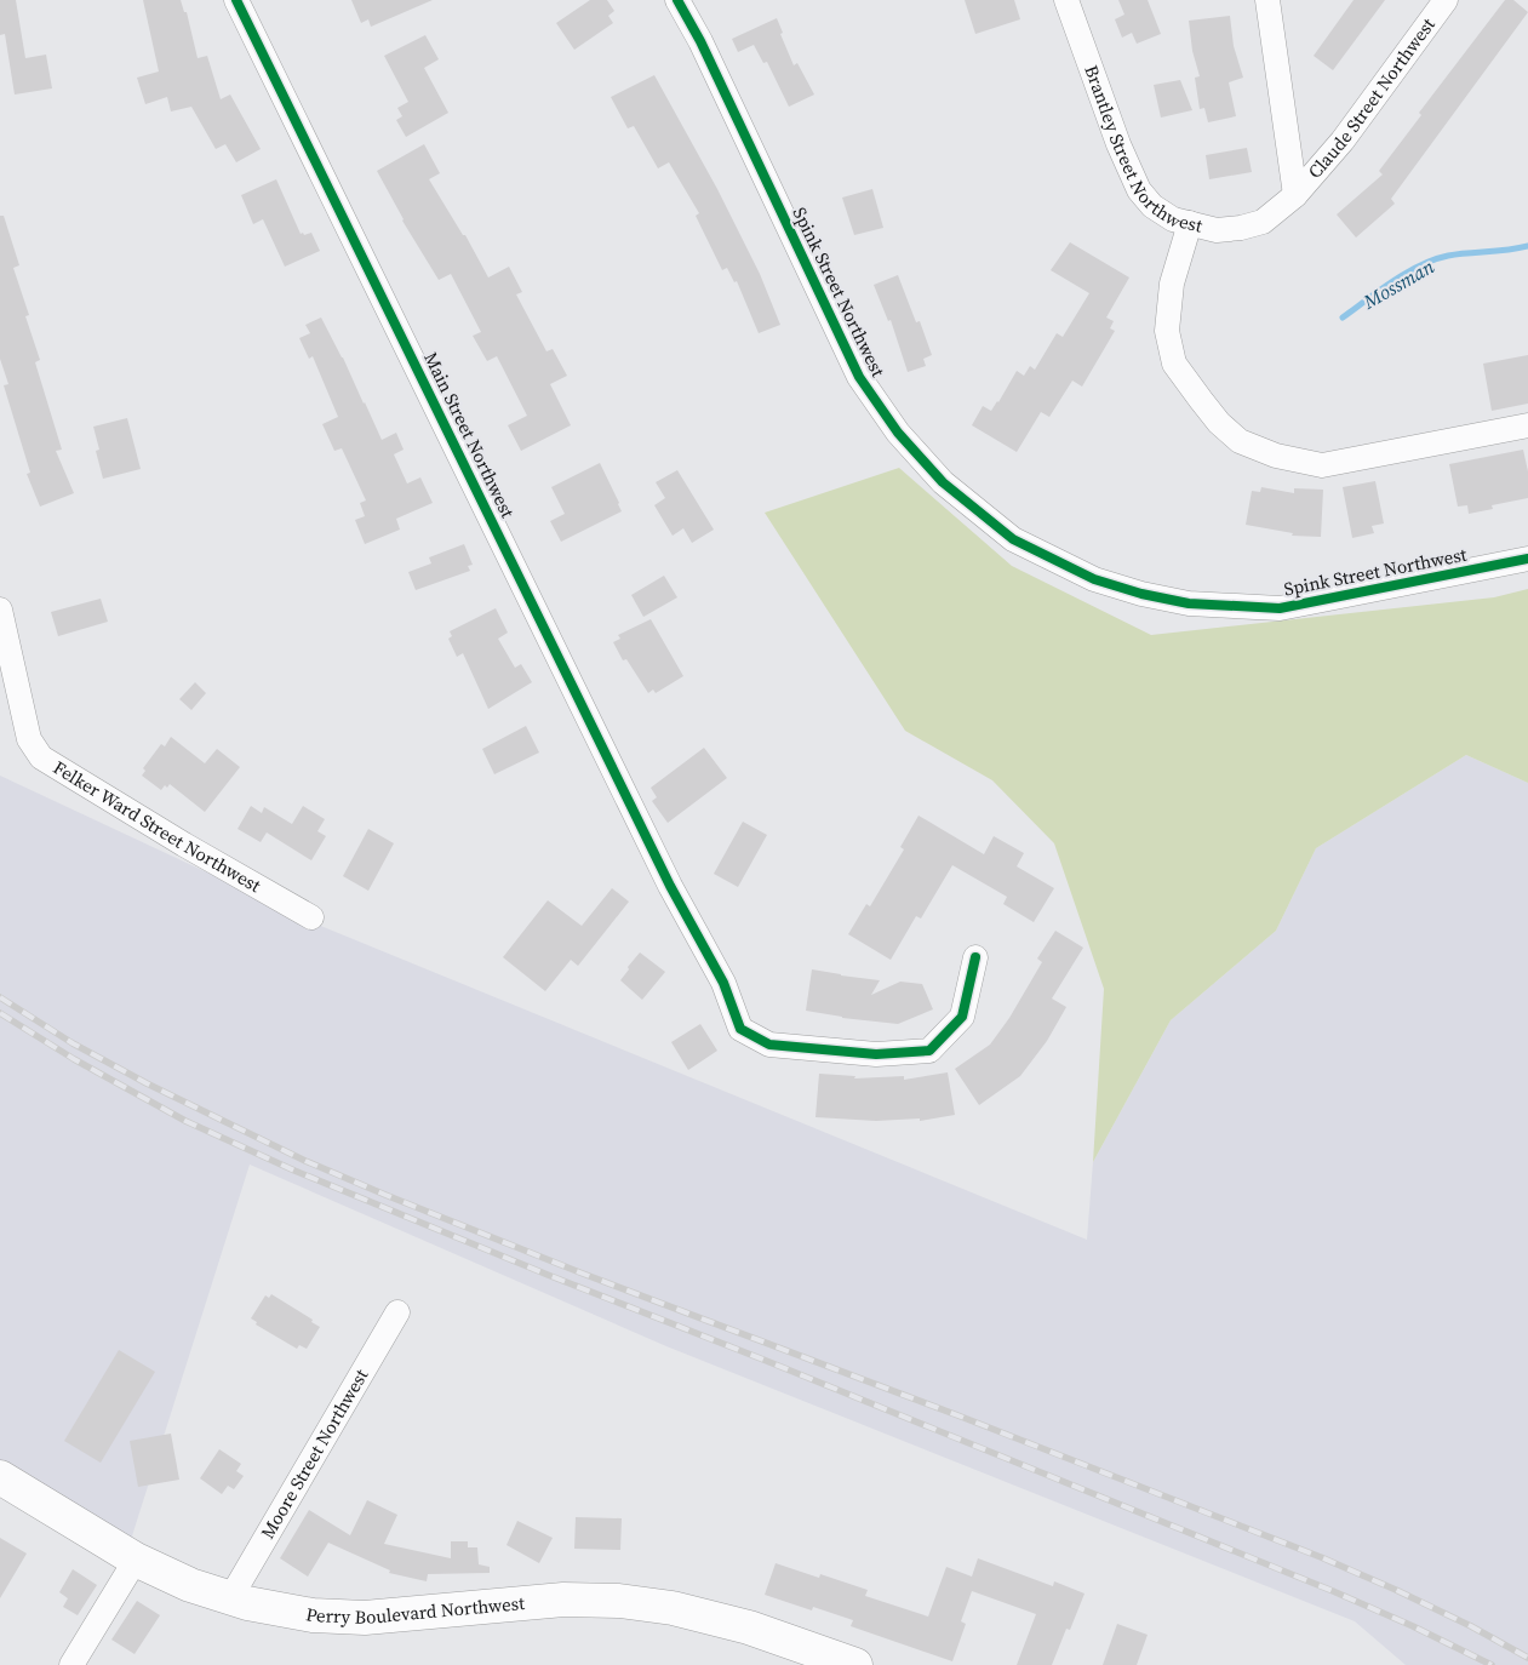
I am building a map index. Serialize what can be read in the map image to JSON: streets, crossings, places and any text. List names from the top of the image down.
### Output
{
  "streets": {
    "street": [
      "Claude Street Northwest",
      "Brantley Street Northwest",
      "Spink Street Northwest",
      "Main Street Northwest",
      "Felker Ward Street Northwest",
      "Moore Street Northwest",
      "Perry Boulevard Northwest"
    ]
  },
  "crossings": [
    ["Claude Street Northwest", "Brantley Street Northwest"],
    ["Moore Street Northwest", "Perry Boulevard Northwest"]
  ],
  "water": ["Mossman"]
}
